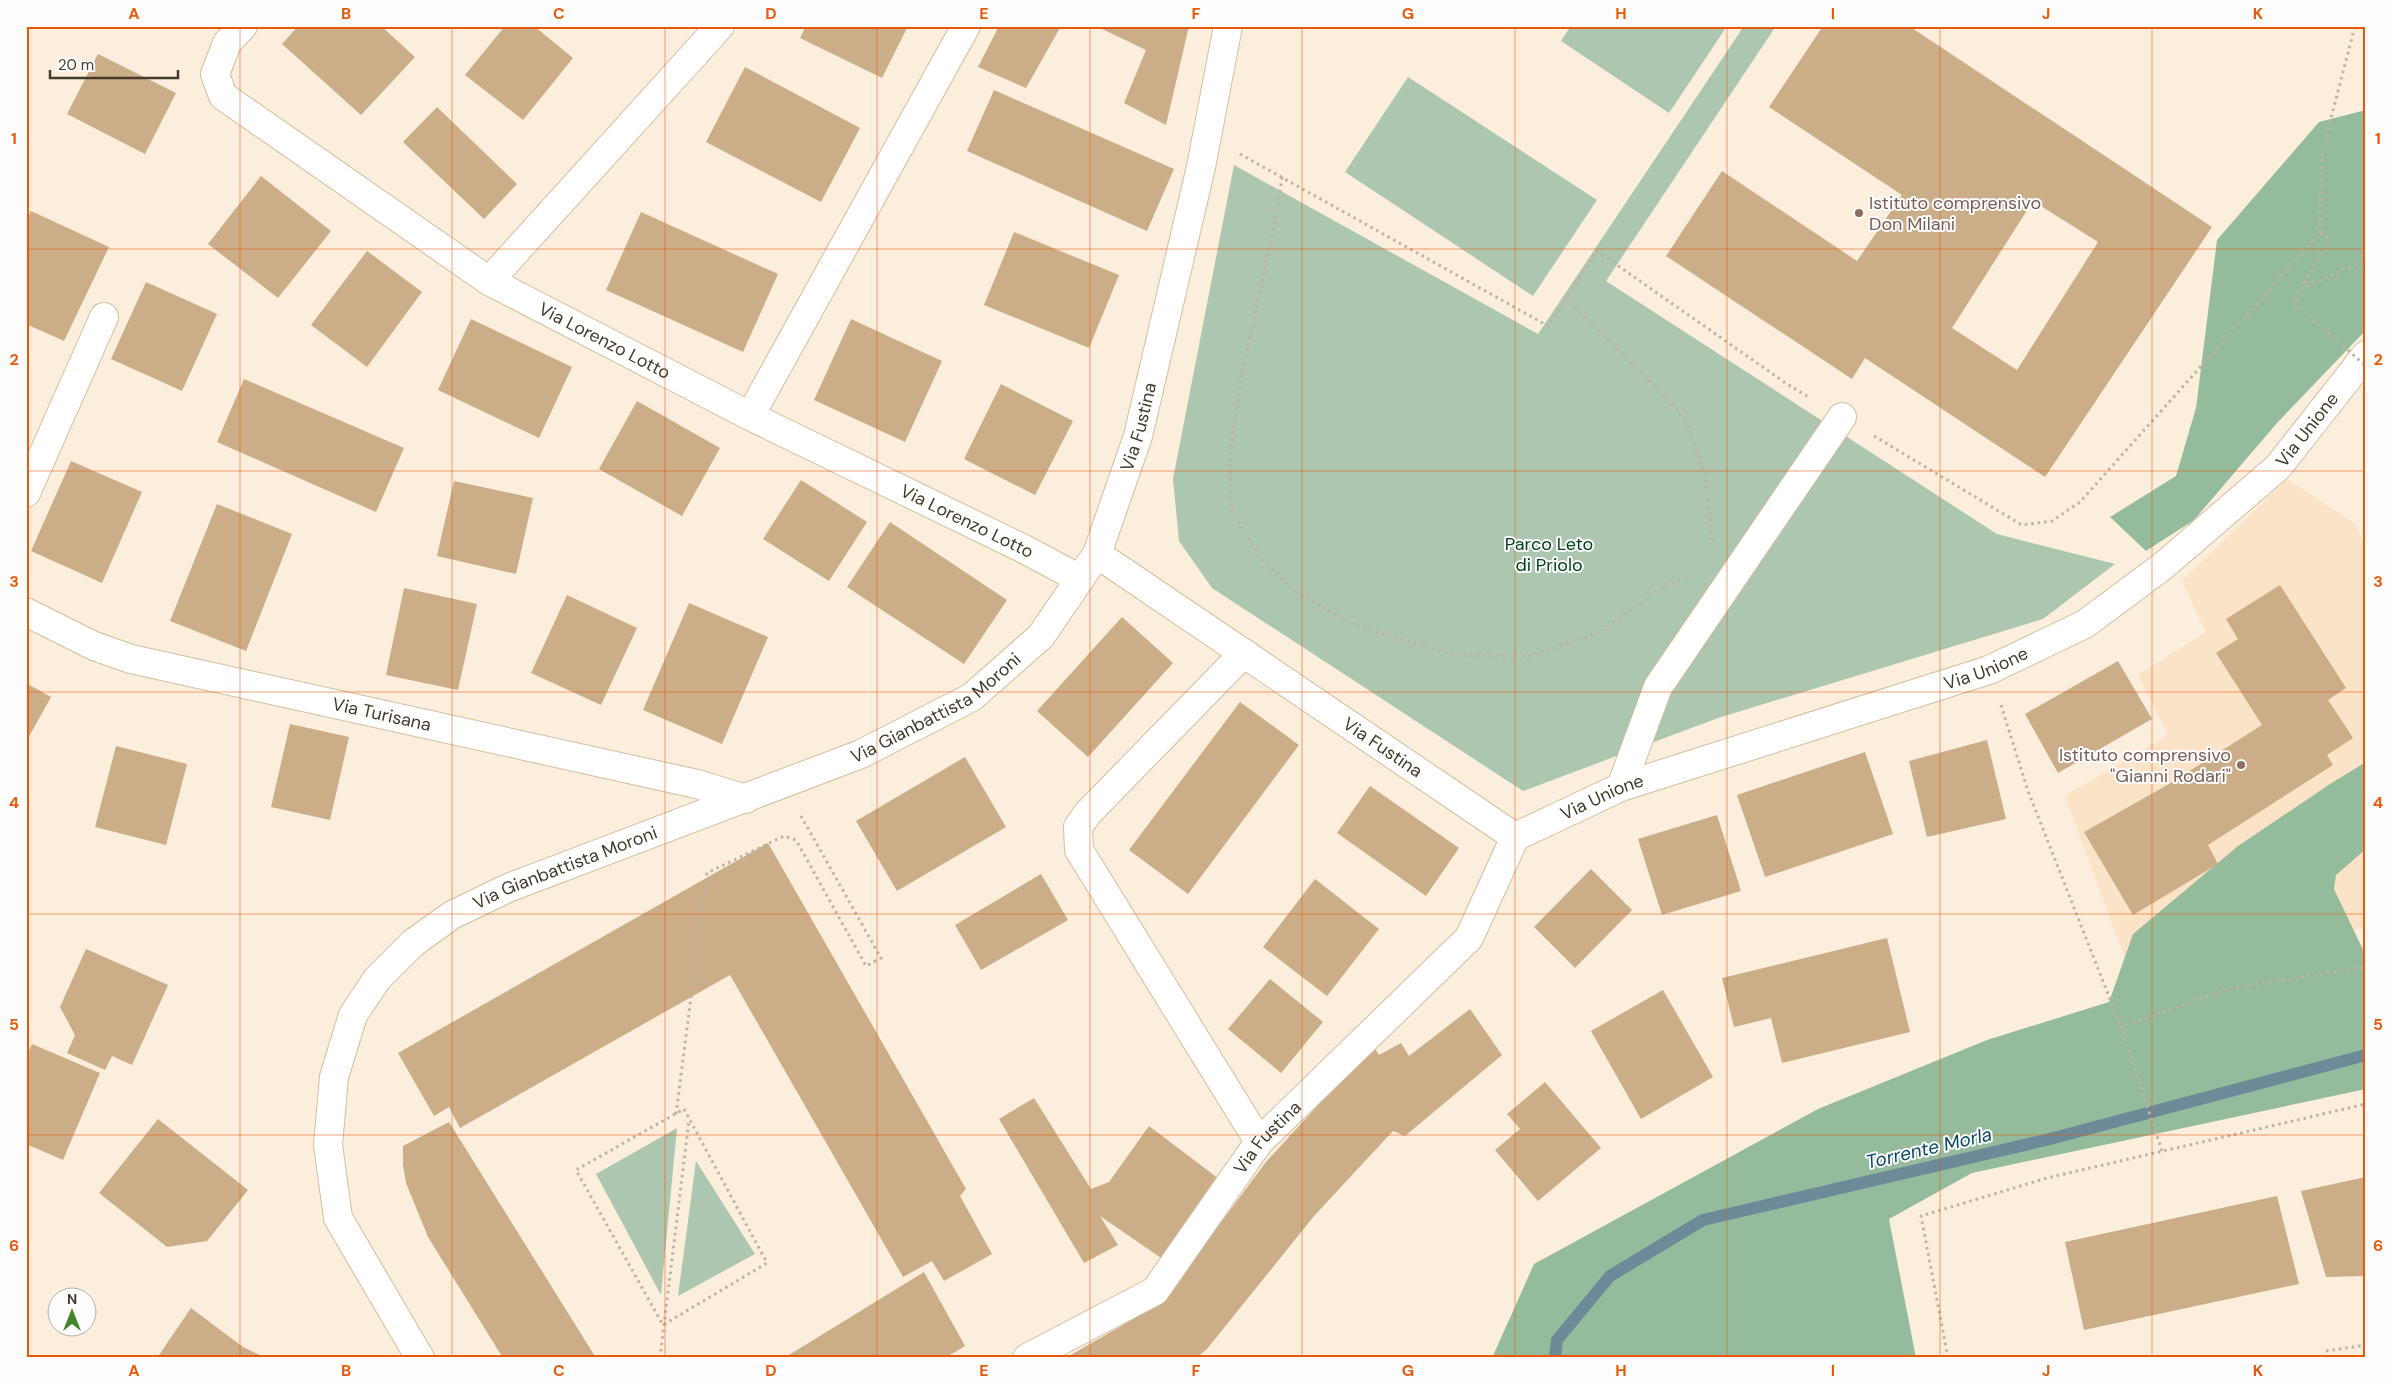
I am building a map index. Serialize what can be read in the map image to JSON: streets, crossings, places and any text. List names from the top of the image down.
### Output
{
  "streets": {
    "street": [
      "Via Lorenzo Lotto",
      "Via Fustina",
      "Via Unione",
      "Via Gianbattista Moroni",
      "Via Turisana"
    ]
  },
  "crossings": [
    ["Via Lorenzo Lotto", "Via Gianbattista Moroni"],
    ["Via Fustina", "Via Unione"],
    ["Via Fustina", "Via Gianbattista Moroni"],
    ["Via Gianbattista Moroni", "Via Turisana"]
  ],
  "water": ["Torrente Morla"],
  "parks": ["Parco Leto di Priolo"],
  "places": ["Istituto comprensivo Don Milani", "Istituto comprensivo \"Gianni Rodari\""],
  "scale_bar": "20 m",
  "north": "top",
  "grid": {
    "columns": [
      "A",
      "B",
      "C",
      "D",
      "E",
      "F",
      "G",
      "H",
      "I",
      "J",
      "K"
    ],
    "rows": [
      "1",
      "2",
      "3",
      "4",
      "5",
      "6"
    ]
  }
}
